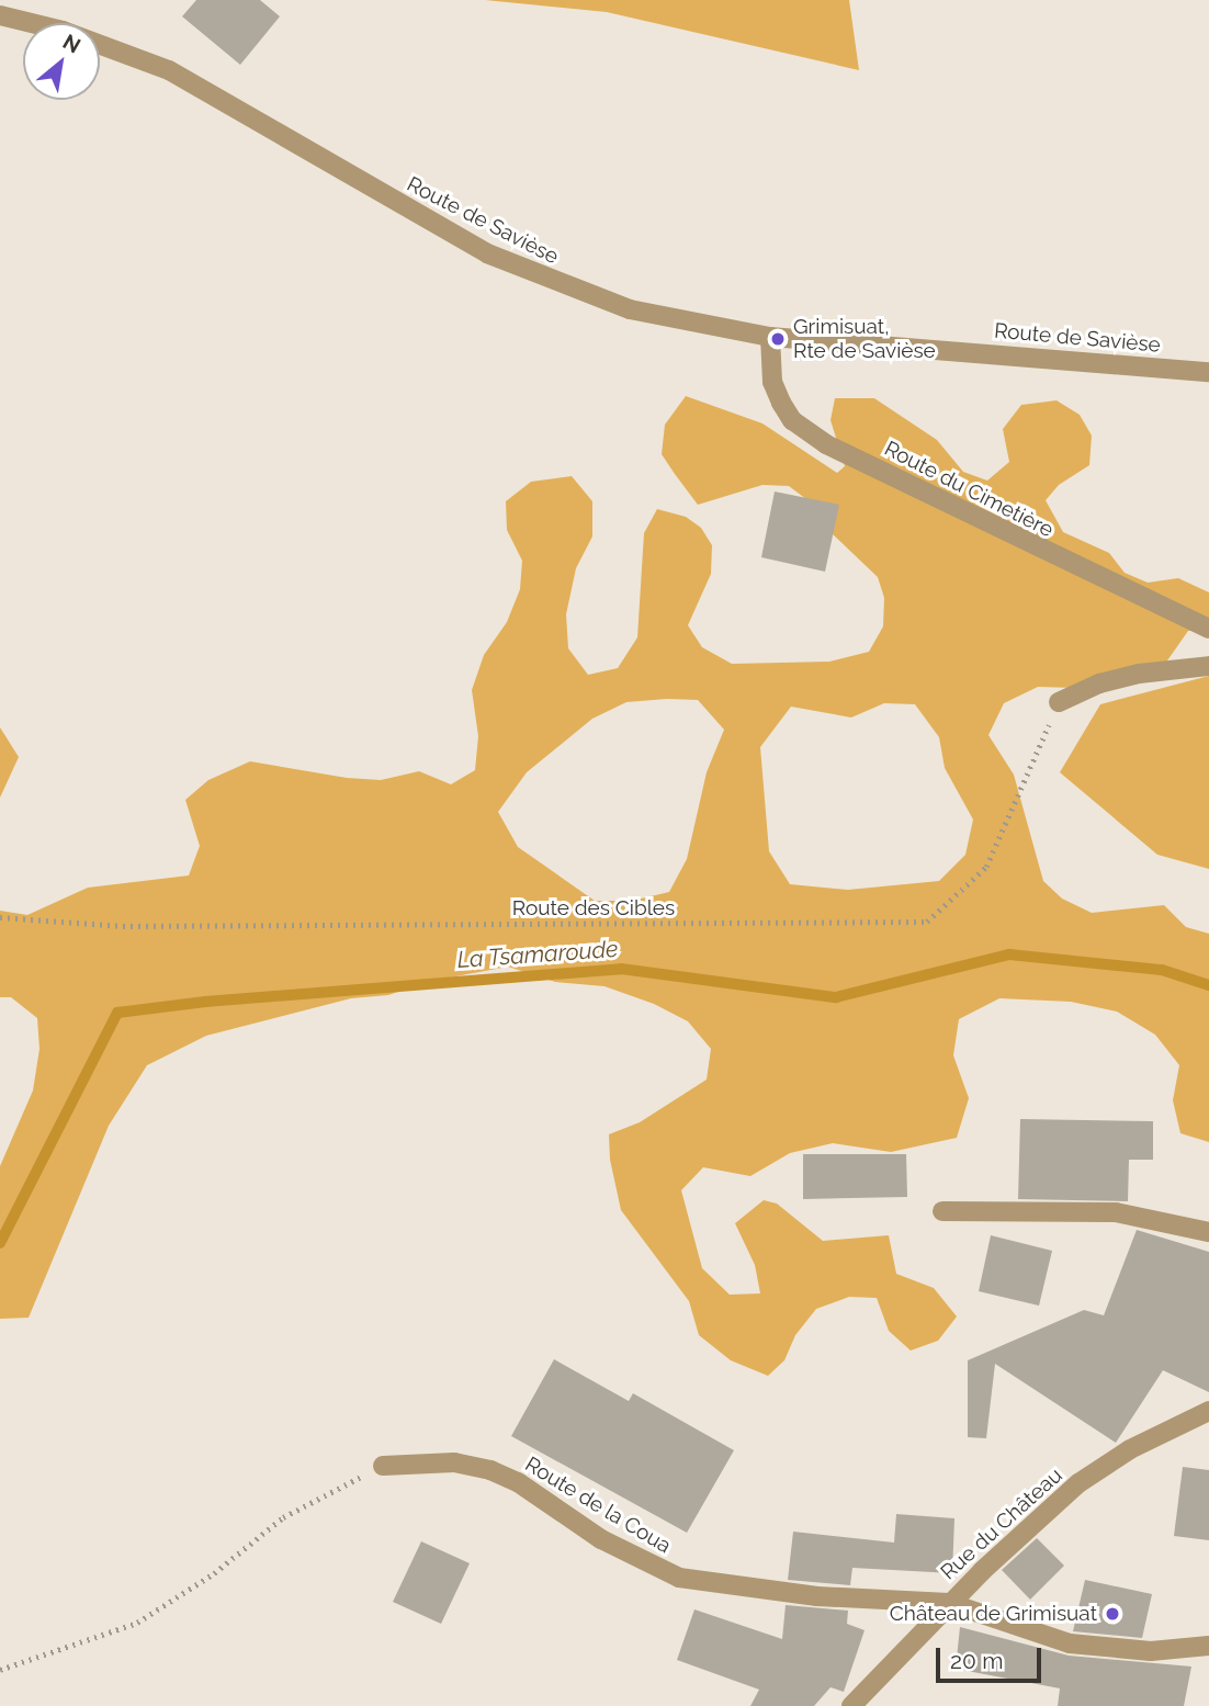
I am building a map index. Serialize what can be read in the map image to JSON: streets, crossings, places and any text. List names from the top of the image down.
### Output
{
  "streets": {
    "street": [
      "Route de Savièse",
      "Route du Cimetière",
      "Route de la Coua",
      "Rue du Château"
    ],
    "path": ["Route des Cibles"]
  },
  "crossings": [
    ["Route de Savièse", "Route du Cimetière"],
    ["Route de la Coua", "Rue du Château"]
  ],
  "water": ["La Tsamaroude"],
  "places": ["Grimisuat, Rte de Savièse", "Château de Grimisuat"],
  "scale_bar": "20 m",
  "north": "top right"
}
